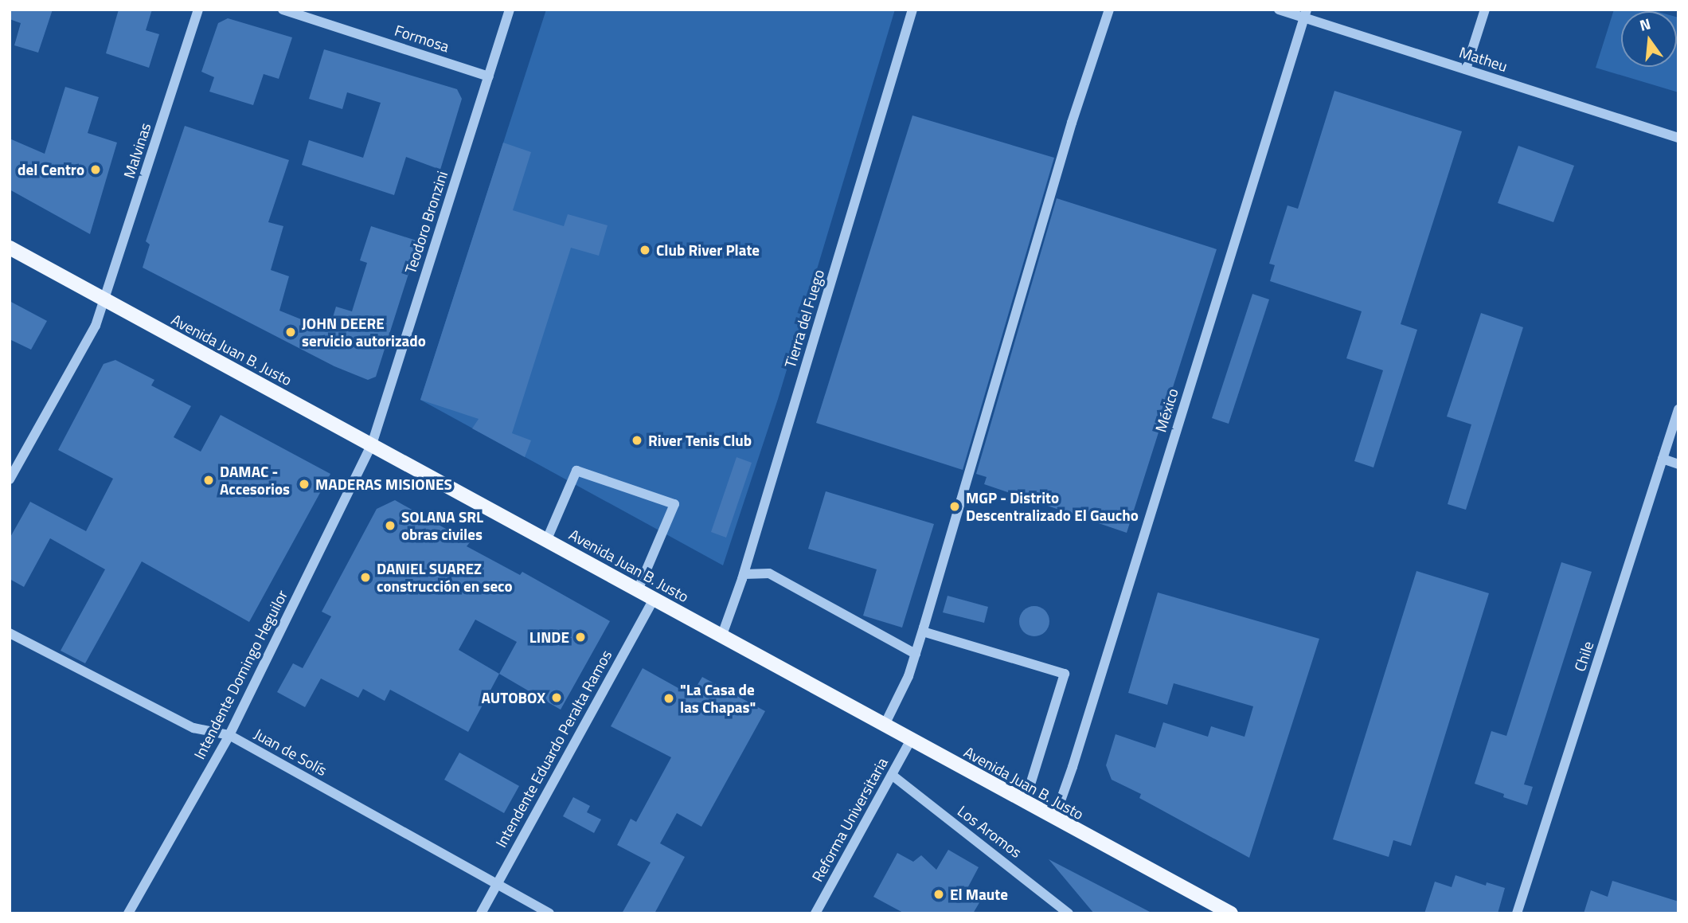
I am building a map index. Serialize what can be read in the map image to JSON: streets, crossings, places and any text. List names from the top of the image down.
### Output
{
  "streets": {
    "main road": ["Avenida Juan B. Justo"],
    "street": [
      "Formosa",
      "Matheu",
      "Malvinas",
      "Teodoro Bronzini",
      "Tierra del Fuego",
      "México",
      "Chile",
      "Intendente Domingo Heguilor",
      "Intendente Eduardo Peralta Ramos",
      "Juan de Solís",
      "Reforma Universitaria",
      "Los Aromos"
    ]
  },
  "crossings": [
    ["Formosa", "Teodoro Bronzini"],
    ["Matheu", "México"],
    ["Malvinas", "Avenida Juan B. Justo"],
    ["Teodoro Bronzini", "Avenida Juan B. Justo"],
    ["Teodoro Bronzini", "Intendente Domingo Heguilor"],
    ["Tierra del Fuego", "Avenida Juan B. Justo"],
    ["Avenida Juan B. Justo", "México"],
    ["Avenida Juan B. Justo", "Intendente Domingo Heguilor"],
    ["Avenida Juan B. Justo", "Intendente Eduardo Peralta Ramos"],
    ["Avenida Juan B. Justo", "Reforma Universitaria"],
    ["Intendente Domingo Heguilor", "Juan de Solís"],
    ["Intendente Eduardo Peralta Ramos", "Juan de Solís"],
    ["Reforma Universitaria", "Los Aromos"]
  ],
  "places": [
    "del Centro",
    "Club River Plate",
    "JOHN DEERE servicio autorizado",
    "River Tenis Club",
    "DAMAC - Accesorios",
    "MADERAS MISIONES",
    "MGP - Distrito Descentralizado El Gaucho",
    "SOLANA SRL obras civiles",
    "DANIEL SUAREZ construcción en seco",
    "LINDE",
    "AUTOBOX",
    "\"La Casa de las Chapas\"",
    "El Maute"
  ],
  "north": "top"
}
